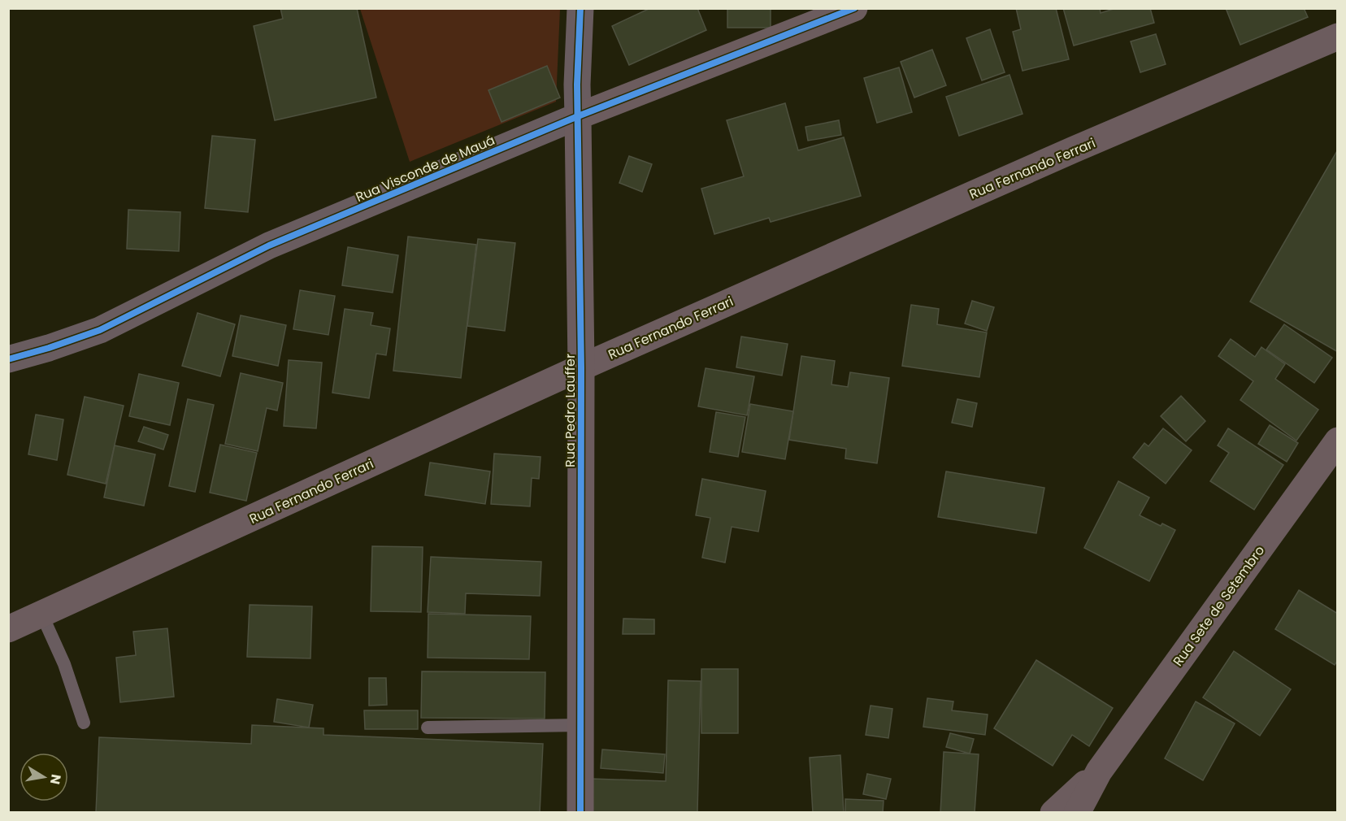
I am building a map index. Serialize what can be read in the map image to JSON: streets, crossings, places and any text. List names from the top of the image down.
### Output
{
  "streets": {
    "main road": [
      "Rua Visconde de Mauá",
      "Rua Fernando Ferrari",
      "Rua Pedro Lauffer",
      "Rua Sete de Setembro"
    ]
  },
  "crossings": [
    ["Rua Visconde de Mauá", "Rua Pedro Lauffer"],
    ["Rua Fernando Ferrari", "Rua Pedro Lauffer"]
  ],
  "north": "right"
}
